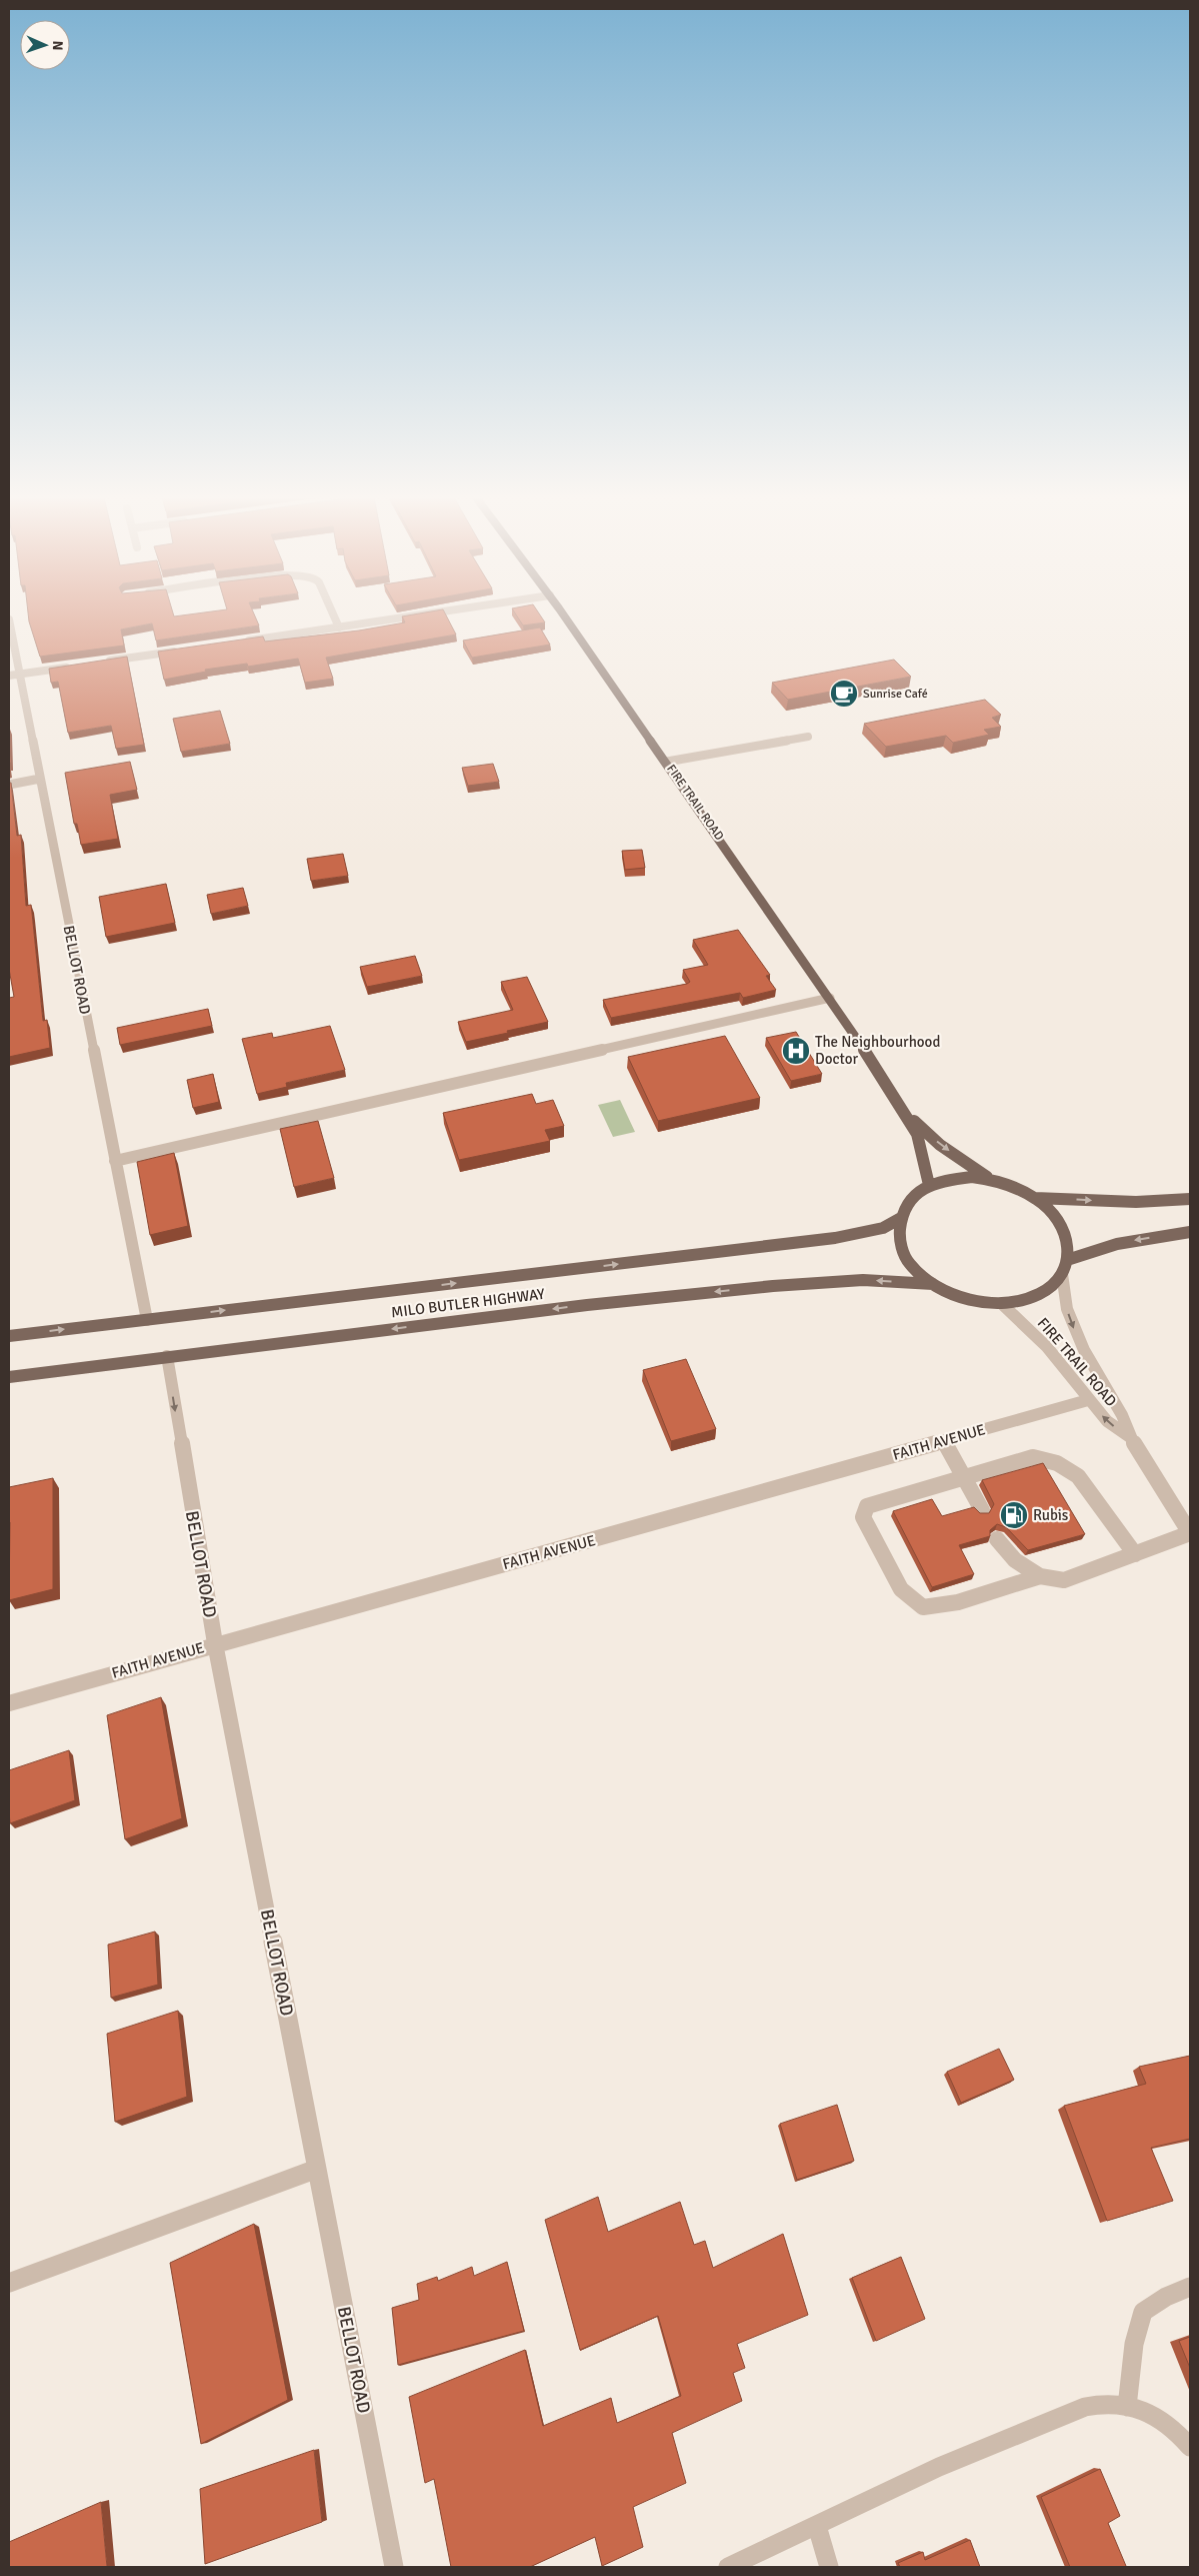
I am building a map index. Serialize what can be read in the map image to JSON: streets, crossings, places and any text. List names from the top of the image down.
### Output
{
  "streets": {
    "main road": ["FIRE TRAIL ROAD", "MILO BUTLER HIGHWAY"],
    "street": ["BELLOT ROAD", "FAITH AVENUE"]
  },
  "crossings": [
    ["FIRE TRAIL ROAD", "MILO BUTLER HIGHWAY"],
    ["FIRE TRAIL ROAD", "FAITH AVENUE"],
    ["BELLOT ROAD", "MILO BUTLER HIGHWAY"],
    ["BELLOT ROAD", "FAITH AVENUE"]
  ],
  "places": {
    "cafe": ["Sunrise Café"],
    "hospital": ["The Neighbourhood Doctor"],
    "fuel station": ["Rubis"]
  },
  "north": "right"
}
